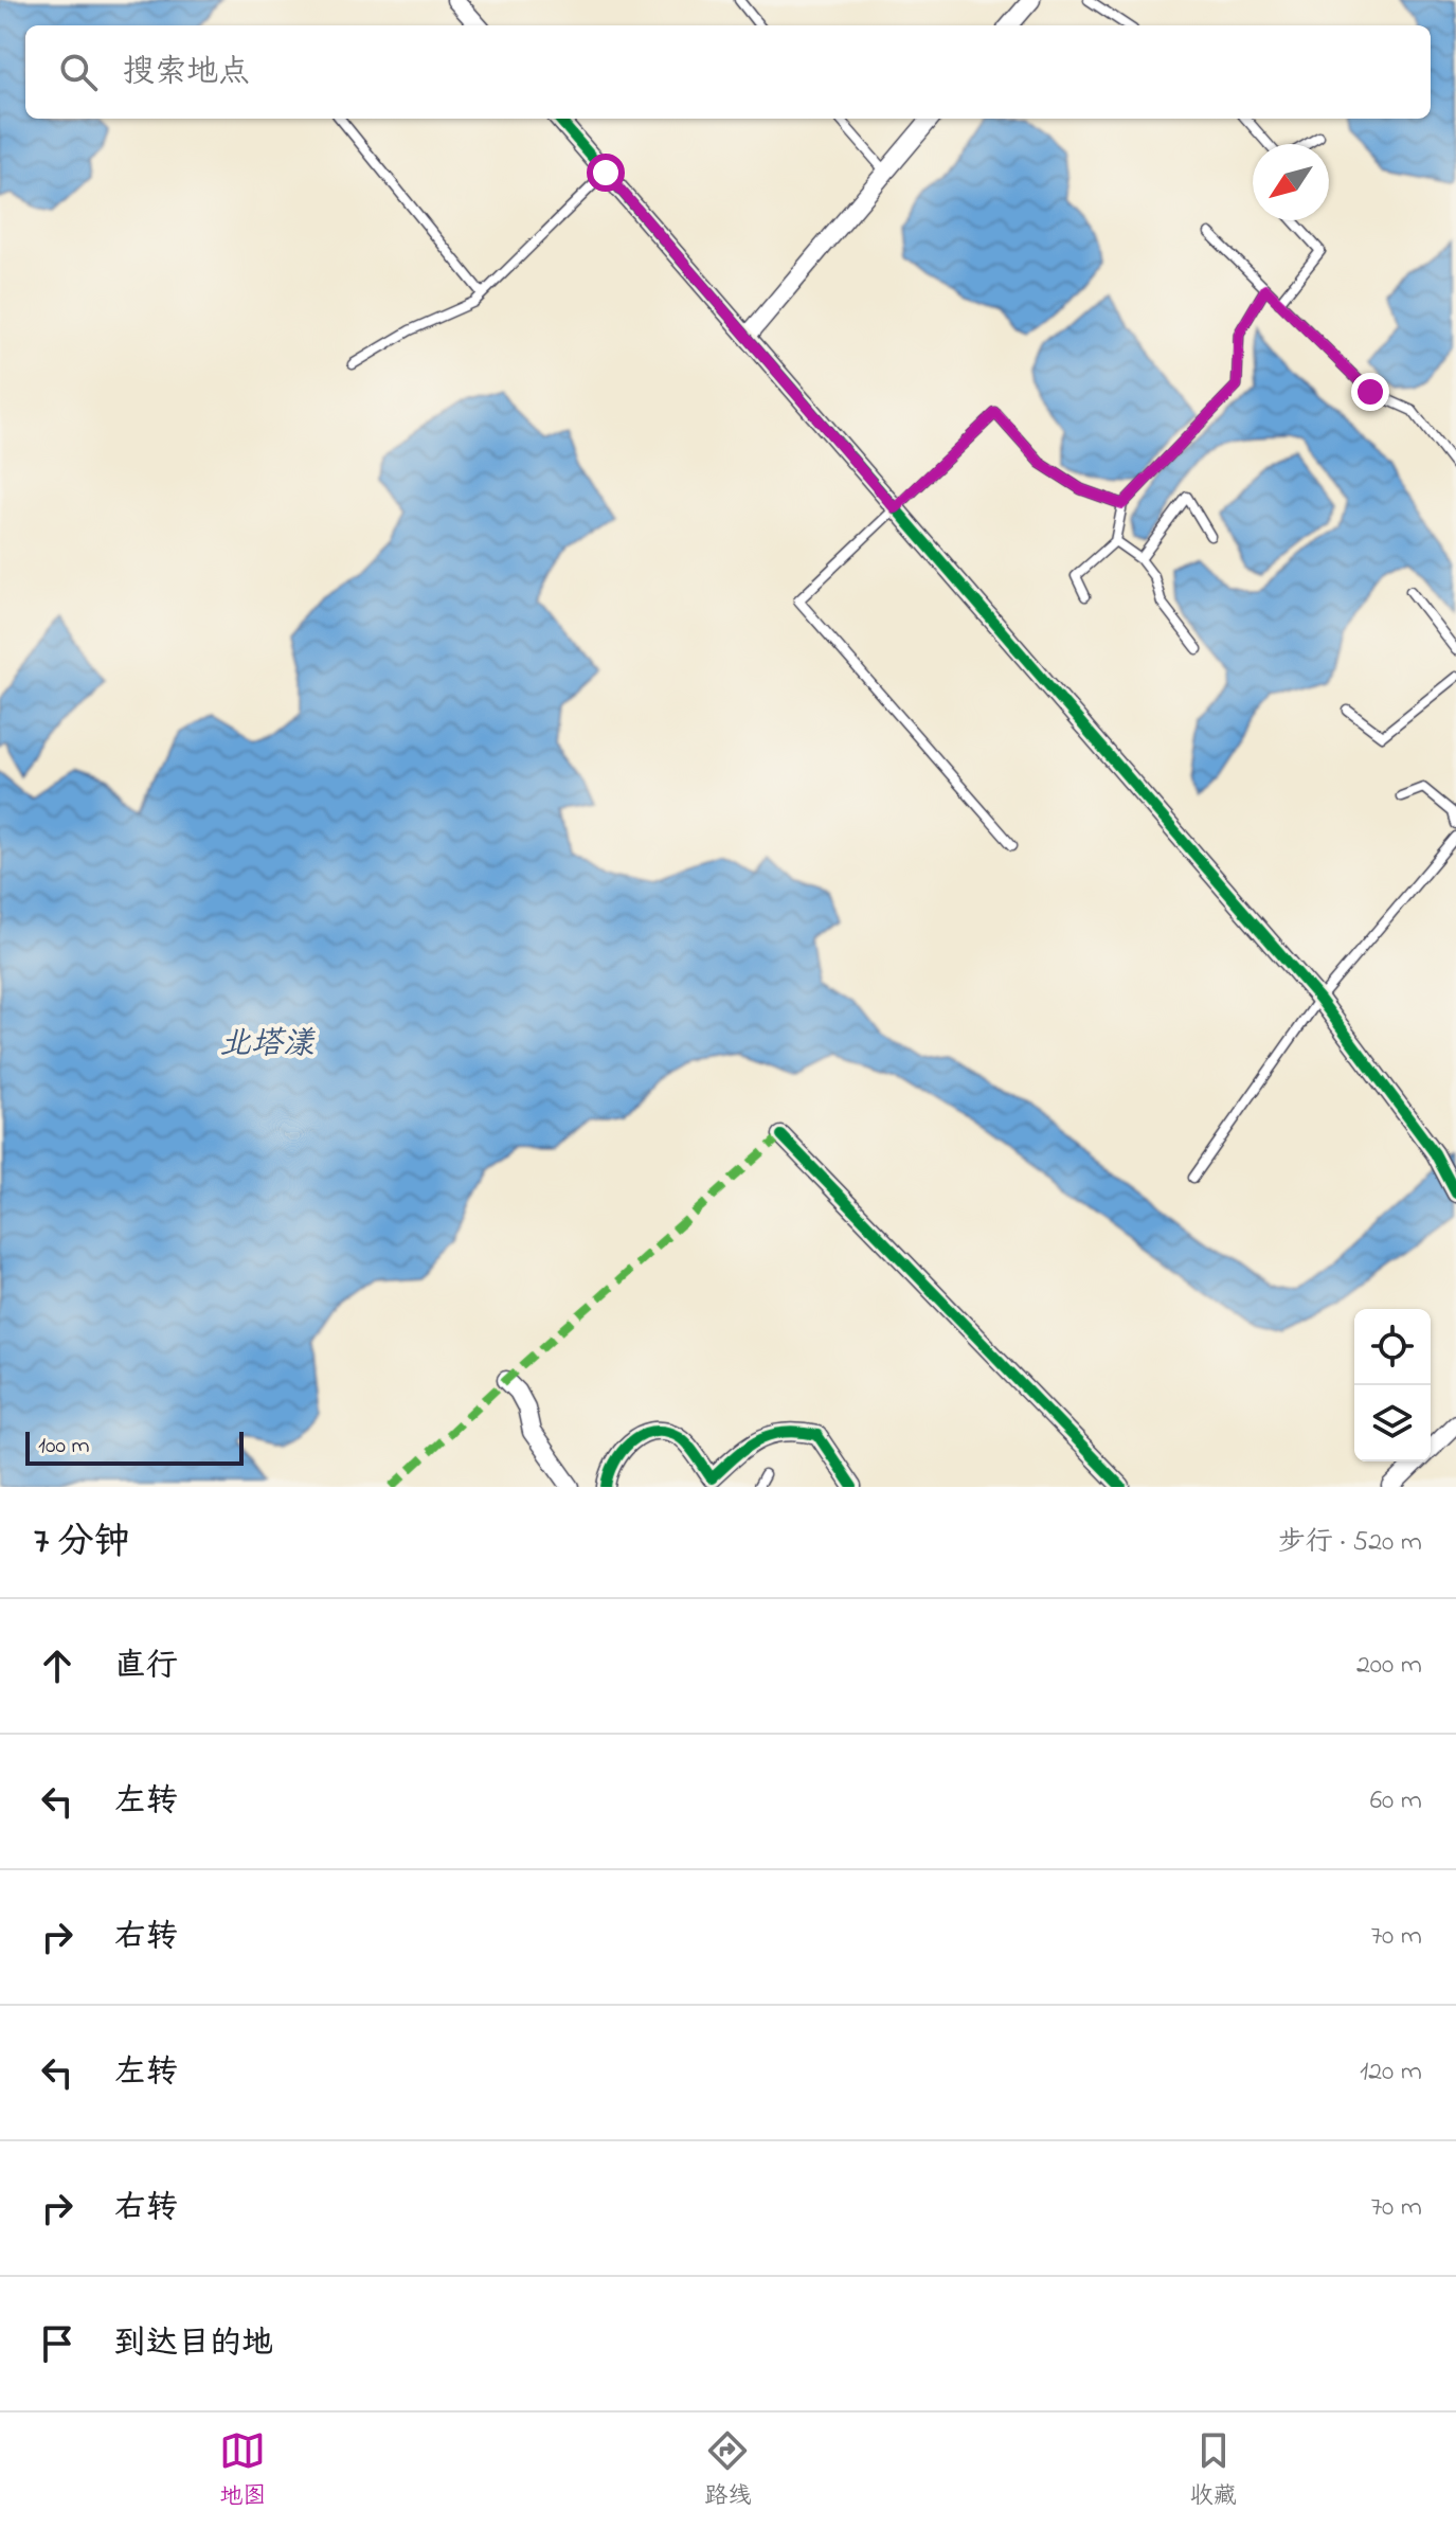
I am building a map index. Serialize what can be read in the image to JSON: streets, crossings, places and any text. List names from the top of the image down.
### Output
{
  "water": ["北塔漾"],
  "scale_bar": "100 m",
  "north": "bottom left",
  "page": {
    "search": "搜索地点",
    "scale": "100 m",
    "heading": ["7 分钟", "步行 · 520 m"],
    "list": [
      ["直行", "200 m"],
      ["左转", "60 m"],
      ["右转", "70 m"],
      ["左转", "120 m"],
      ["右转", "70 m"],
      "到达目的地"
    ],
    "nav": ["地图", "路线", "收藏"]
  }
}
